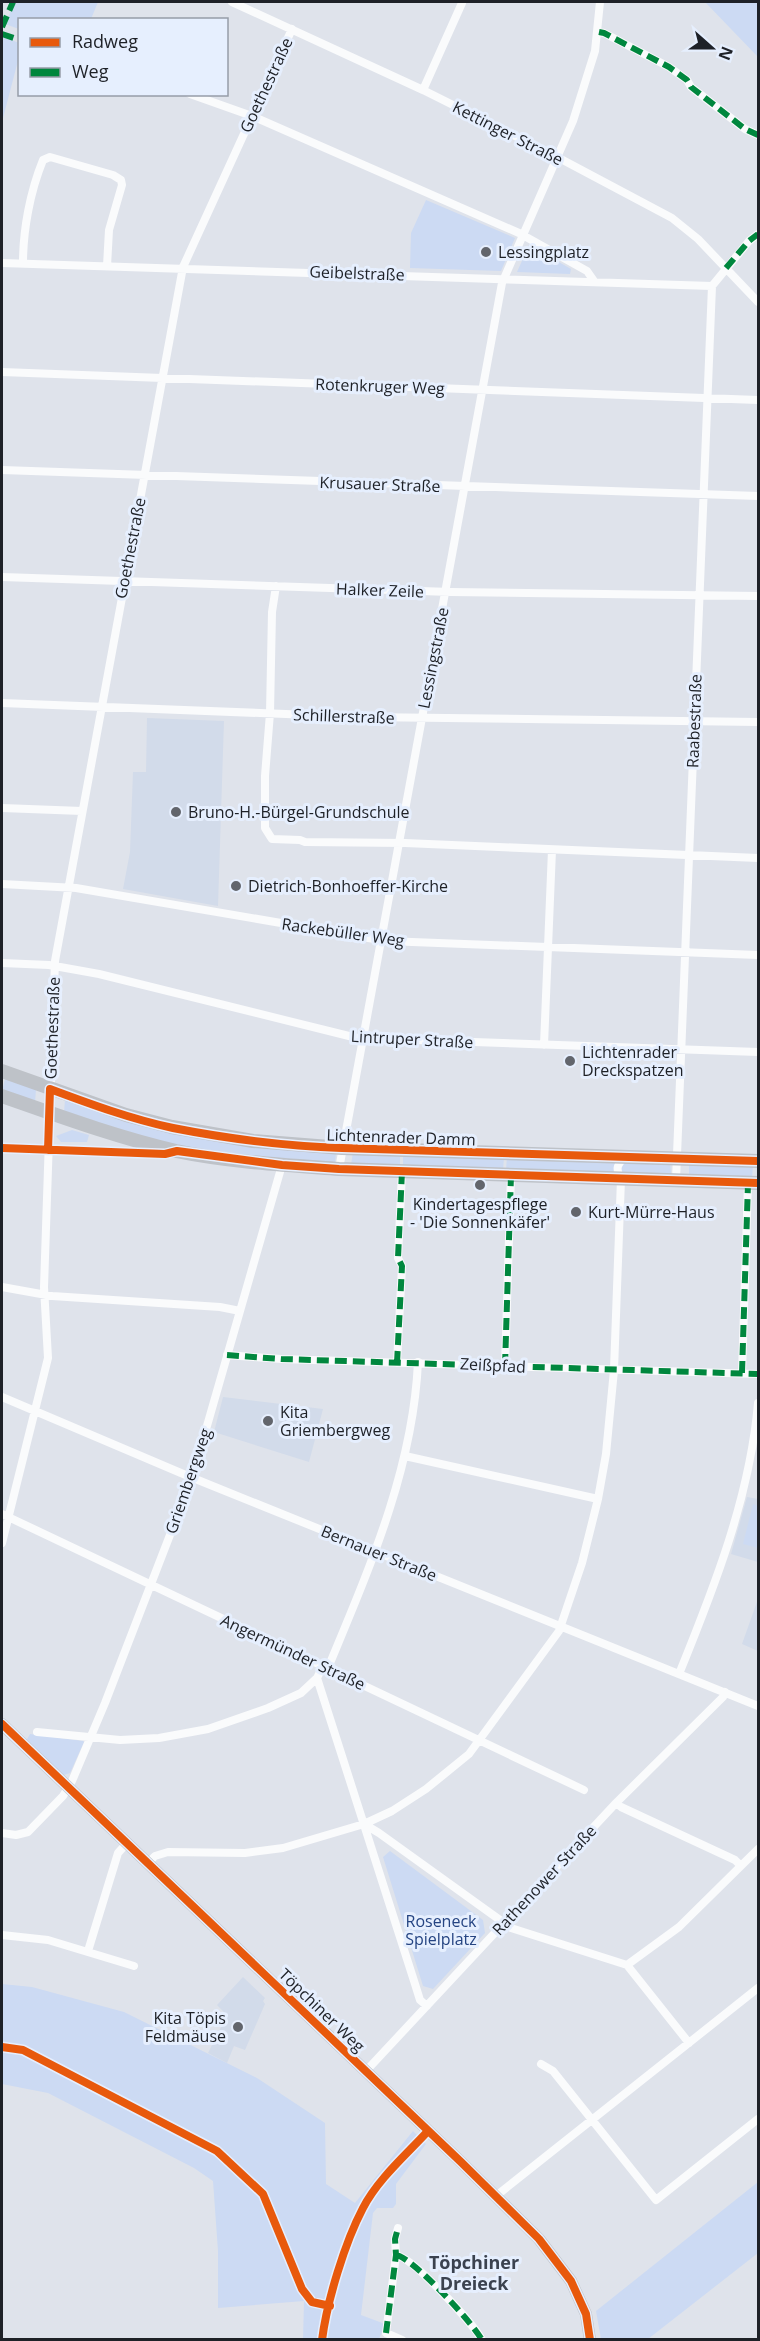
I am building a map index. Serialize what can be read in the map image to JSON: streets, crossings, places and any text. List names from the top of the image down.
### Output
{
  "streets": {
    "main road": ["Lichtenrader Damm"],
    "street": [
      "Goethestraße",
      "Kettinger Straße",
      "Geibelstraße",
      "Rotenkruger Weg",
      "Krusauer Straße",
      "Halker Zeile",
      "Lessingstraße",
      "Schillerstraße",
      "Raabestraße",
      "Rackebüller Weg",
      "Lintruper Straße",
      "Zeißpfad",
      "Griembergweg",
      "Bernauer Straße",
      "Angermünder Straße",
      "Rathenower Straße",
      "Töpchiner Weg"
    ]
  },
  "crossings": [
    ["Goethestraße", "Kettinger Straße"],
    ["Goethestraße", "Geibelstraße"],
    ["Goethestraße", "Rotenkruger Weg"],
    ["Goethestraße", "Krusauer Straße"],
    ["Goethestraße", "Halker Zeile"],
    ["Goethestraße", "Schillerstraße"],
    ["Goethestraße", "Rackebüller Weg"],
    ["Goethestraße", "Lintruper Straße"],
    ["Goethestraße", "Lichtenrader Damm"],
    ["Goethestraße", "Bernauer Straße"],
    ["Goethestraße", "Angermünder Straße"],
    ["Kettinger Straße", "Lessingstraße"],
    ["Geibelstraße", "Lessingstraße"],
    ["Geibelstraße", "Raabestraße"],
    ["Rotenkruger Weg", "Lessingstraße"],
    ["Rotenkruger Weg", "Raabestraße"],
    ["Krusauer Straße", "Lessingstraße"],
    ["Krusauer Straße", "Raabestraße"],
    ["Halker Zeile", "Lessingstraße"],
    ["Halker Zeile", "Raabestraße"],
    ["Lessingstraße", "Schillerstraße"],
    ["Lessingstraße", "Rackebüller Weg"],
    ["Lessingstraße", "Lintruper Straße"],
    ["Lessingstraße", "Lichtenrader Damm"],
    ["Schillerstraße", "Raabestraße"],
    ["Raabestraße", "Rackebüller Weg"],
    ["Raabestraße", "Lintruper Straße"],
    ["Raabestraße", "Lichtenrader Damm"],
    ["Lichtenrader Damm", "Griembergweg"],
    ["Zeißpfad", "Griembergweg"],
    ["Griembergweg", "Bernauer Straße"],
    ["Griembergweg", "Angermünder Straße"],
    ["Griembergweg", "Töpchiner Weg"],
    ["Bernauer Straße", "Rathenower Straße"],
    ["Rathenower Straße", "Töpchiner Weg"]
  ],
  "districts": ["Töpchiner Dreieck"],
  "parks": ["Roseneck Spielplatz"],
  "places": [
    "Lessingplatz",
    "Bruno-H.-Bürgel-Grundschule",
    "Dietrich-Bonhoeffer-Kirche",
    "Lichtenrader Dreckspatzen",
    "Kindertagespflege - 'Die Sonnenkäfer'",
    "Kurt-Mürre-Haus",
    "Kita Griembergweg",
    "Kita Töpis Feldmäuse"
  ],
  "legend": ["Radweg", "Weg"],
  "north": "right"
}
